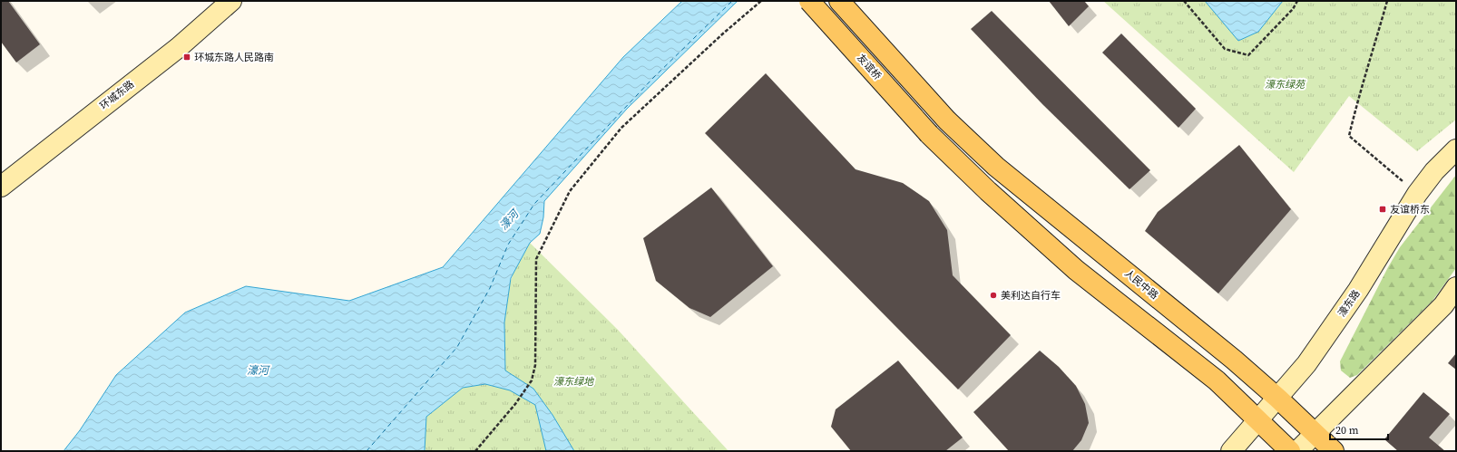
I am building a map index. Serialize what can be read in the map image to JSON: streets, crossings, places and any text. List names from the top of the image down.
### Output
{
  "streets": {
    "main road": [
      "友谊桥",
      "环城东路",
      "人民中路",
      "濠东路"
    ]
  },
  "crossings": [
    ["友谊桥", "濠东路"],
    ["人民中路", "濠东路"]
  ],
  "water": ["濠河"],
  "parks": ["濠东绿苑", "濠东绿地"],
  "places": {
    "transit": ["环城东路人民路南", "友谊桥东"],
    "other": ["美利达自行车"]
  },
  "scale_bar": "20 m"
}
